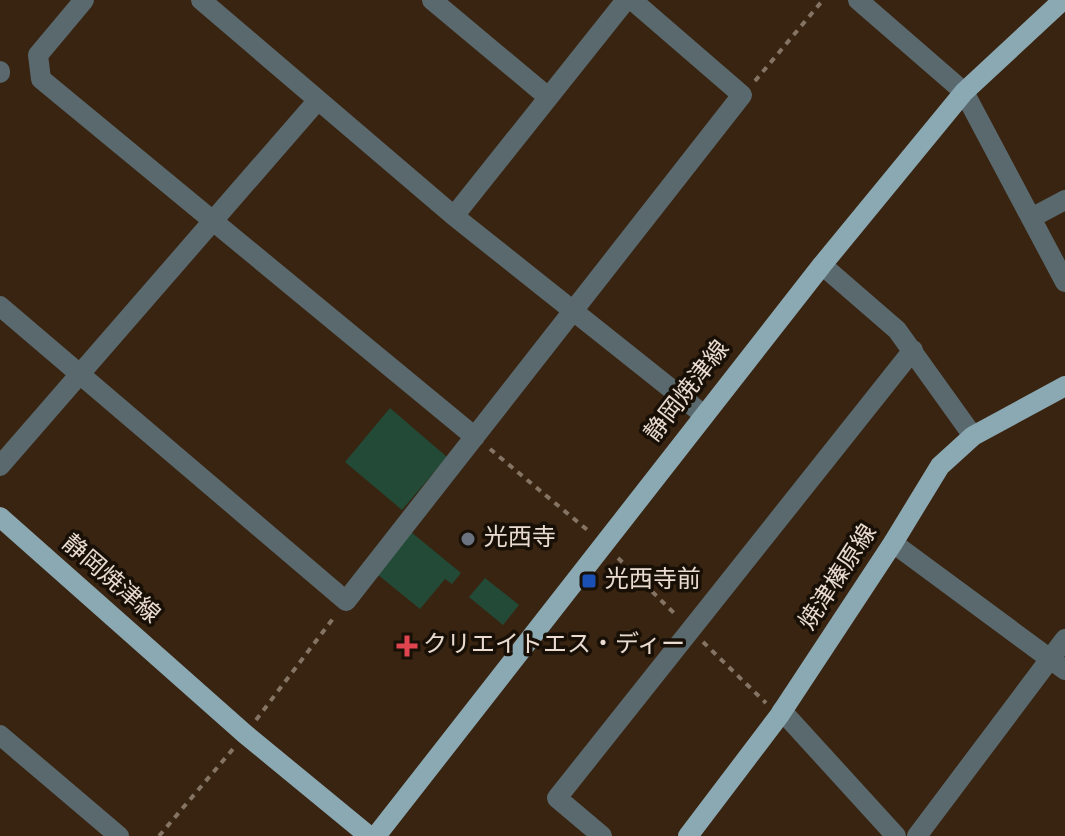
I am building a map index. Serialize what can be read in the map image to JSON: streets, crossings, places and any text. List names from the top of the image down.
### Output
{
  "streets": {
    "main road": ["静岡焼津線", "焼津榛原線"]
  },
  "places": {
    "other": ["光西寺"],
    "transit": ["光西寺前"],
    "health": ["クリエイトエス・ディー"]
  }
}
